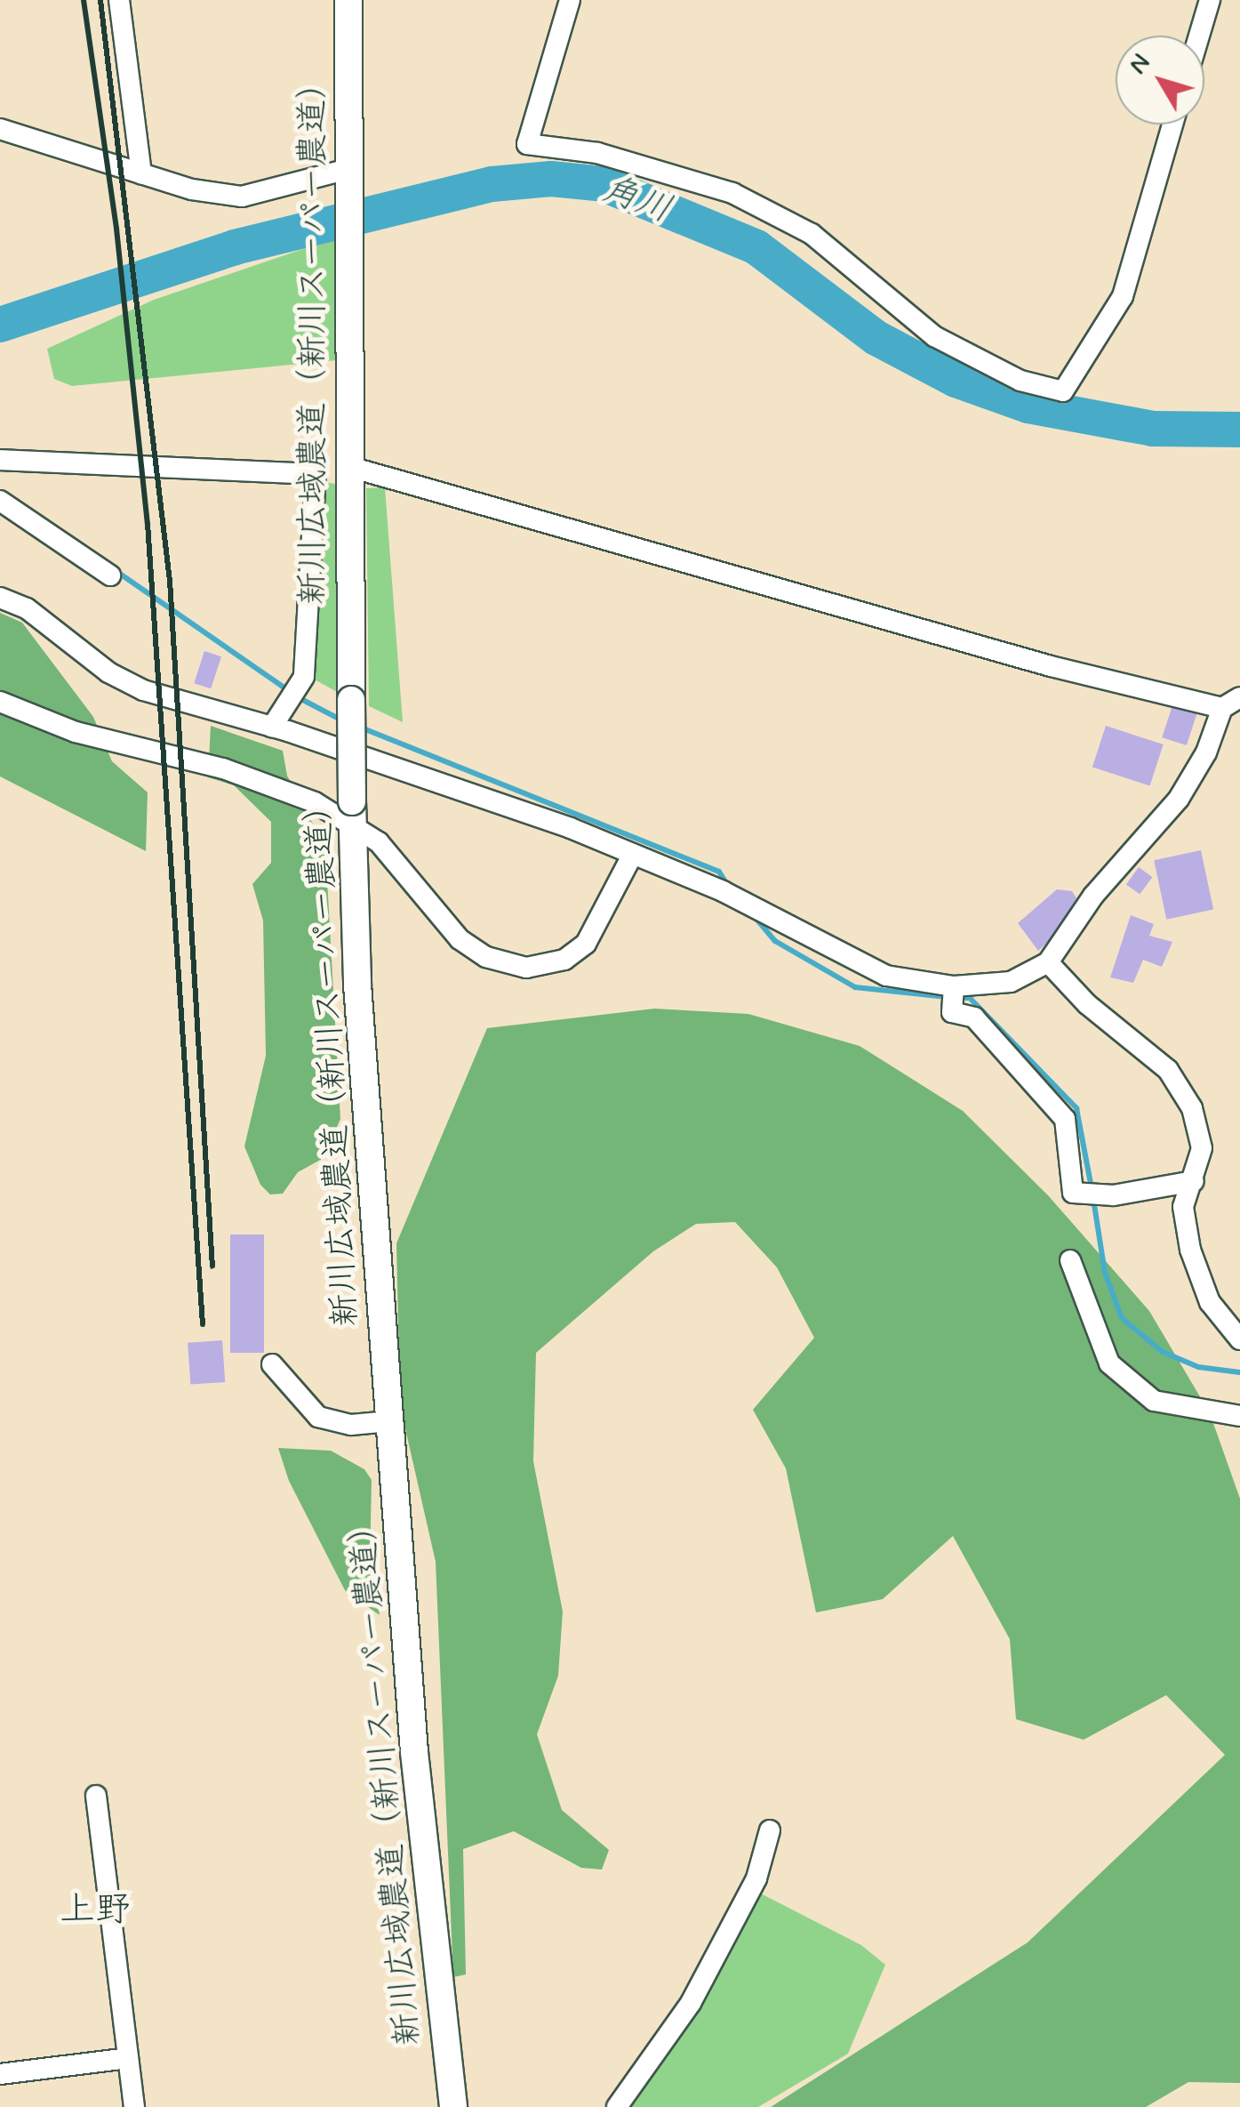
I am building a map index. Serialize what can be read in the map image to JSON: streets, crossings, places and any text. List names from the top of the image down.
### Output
{
  "streets": {
    "street": ["新川広域農道（新川スーパー農道）"]
  },
  "districts": ["上野"],
  "water": ["角川"],
  "north": "top left"
}
